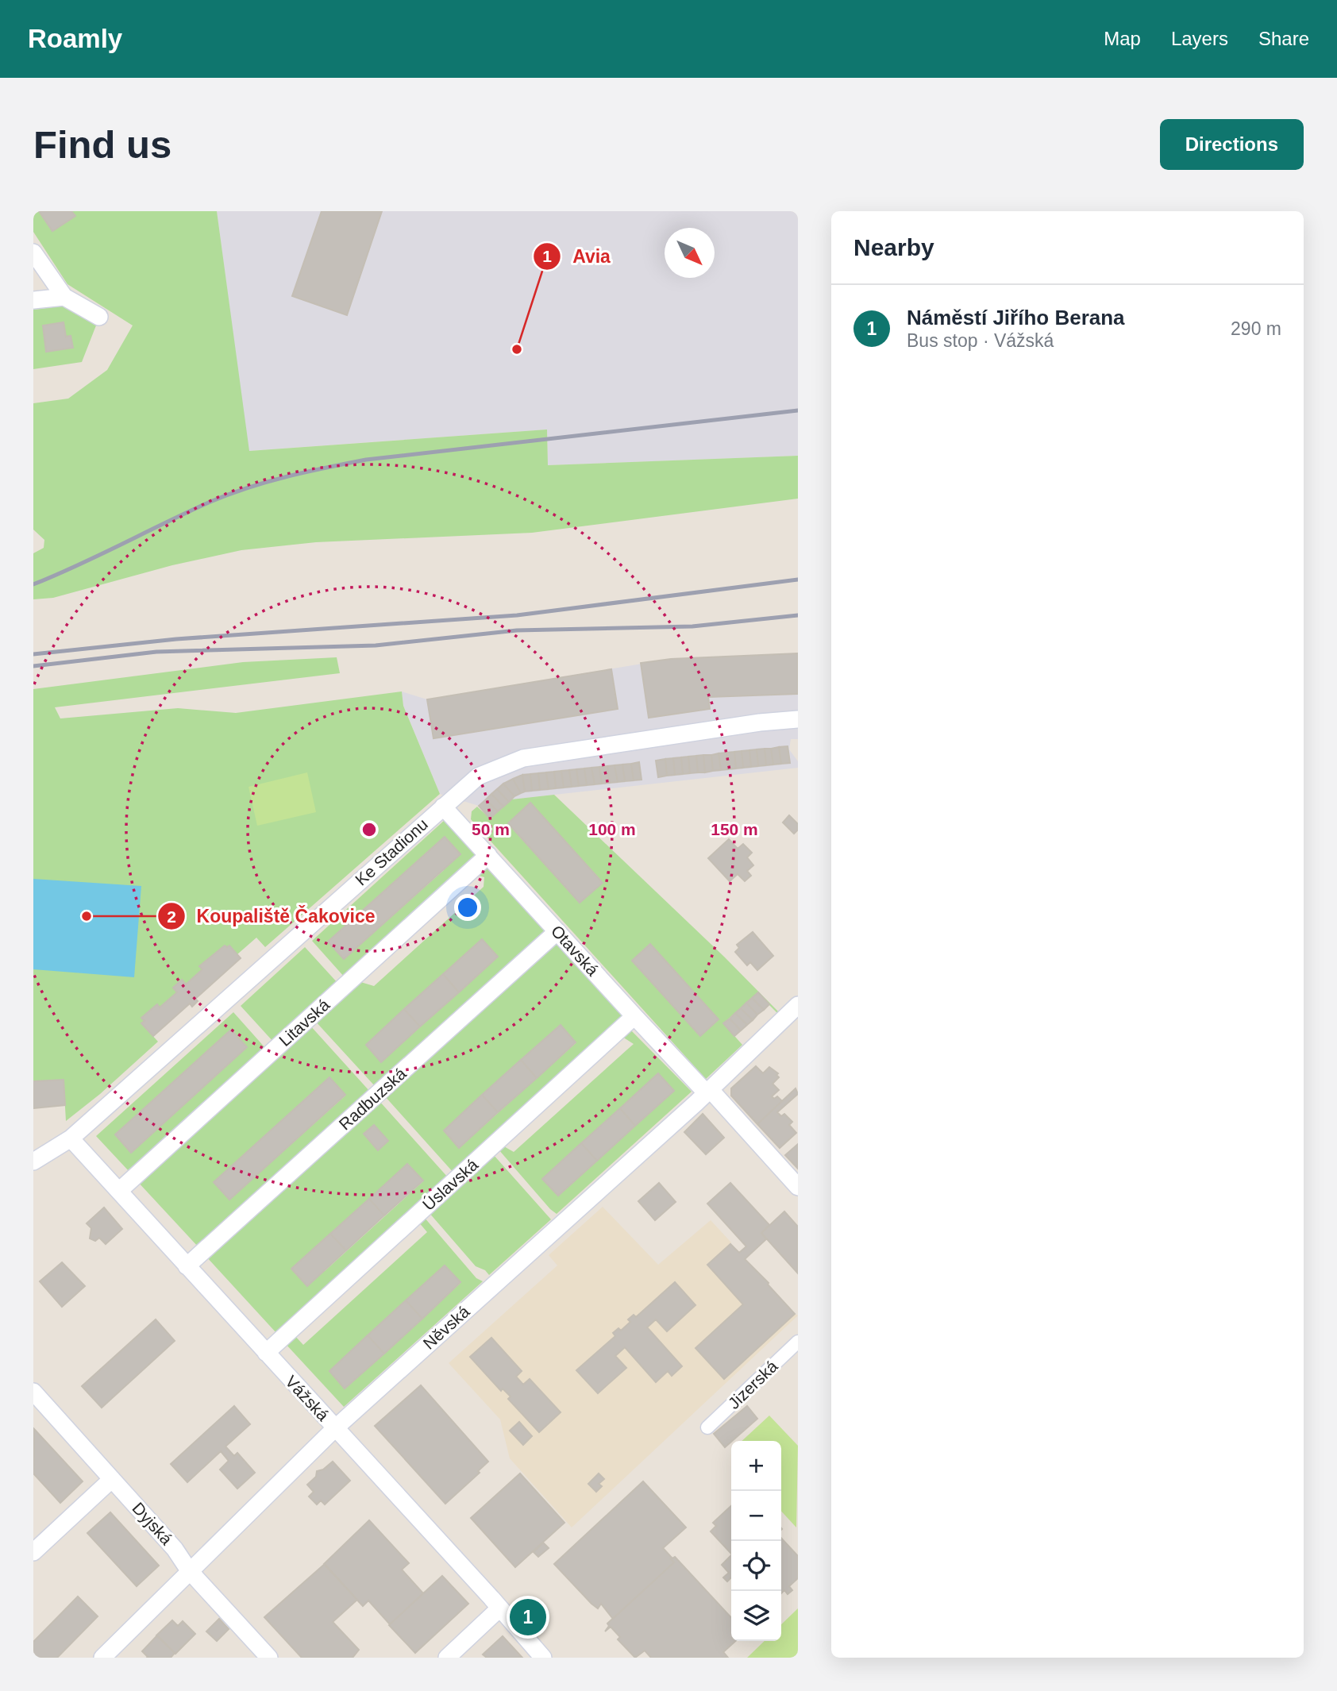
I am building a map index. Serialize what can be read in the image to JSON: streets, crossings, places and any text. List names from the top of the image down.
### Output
{
  "streets": {
    "street": [
      "Ke Stadionu",
      "Otavská",
      "Litavská",
      "Radbuzská",
      "Úslavská",
      "Něvská",
      "Jizerská",
      "Vážská",
      "Dyjská"
    ]
  },
  "crossings": [
    ["Ke Stadionu", "Otavská"],
    ["Ke Stadionu", "Vážská"],
    ["Otavská", "Litavská"],
    ["Otavská", "Radbuzská"],
    ["Otavská", "Úslavská"],
    ["Otavská", "Něvská"],
    ["Litavská", "Vážská"],
    ["Radbuzská", "Vážská"],
    ["Úslavská", "Vážská"],
    ["Něvská", "Vážská"],
    ["Něvská", "Dyjská"]
  ],
  "places": ["Avia", "Koupaliště Čakovice"],
  "north": "bottom right",
  "page": {
    "header": "Roamly",
    "nav": ["Map", "Layers", "Share"],
    "buttons": "Directions",
    "title": "Find us",
    "heading": "Nearby",
    "list": [
      {
        "mark": "1",
        "name": "Náměstí Jiřího Berana",
        "note": "Bus stop · Vážská",
        "value": "290 m"
      }
    ],
    "map_buttons": ["+", "−"],
    "pins": "1"
  },
  "rings": ["50 m", "100 m", "150 m"]
}
